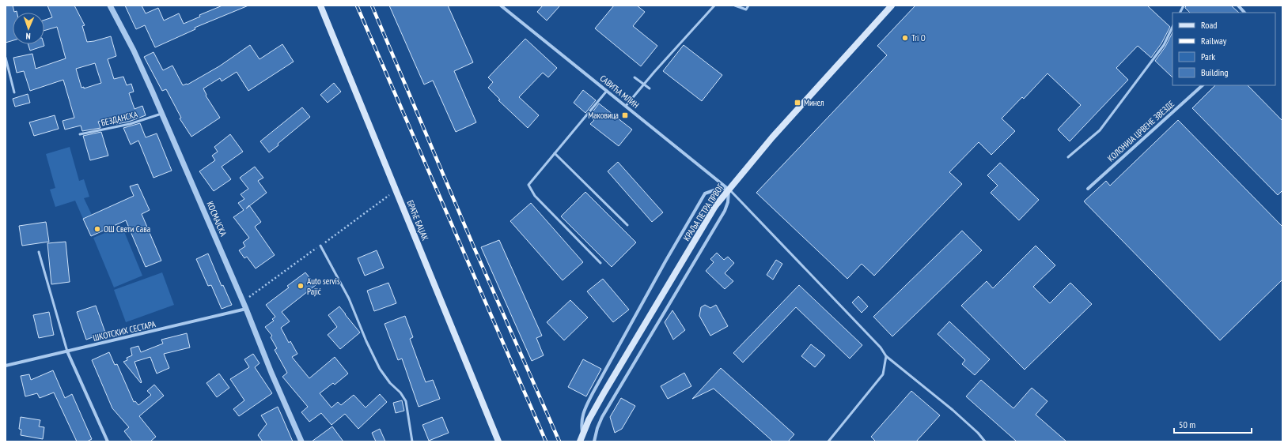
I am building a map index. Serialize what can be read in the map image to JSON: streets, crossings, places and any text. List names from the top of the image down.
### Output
{
  "streets": {
    "main road": ["КРАЉА ПЕТРА ПРВОГ", "БРАЋЕ БАЏАК"],
    "street": [
      "САВИЋА МЛИН",
      "КОЛОНИЈА ЦРВЕНЕ ЗВЕЗДЕ",
      "КОСМАЈСКА",
      "ШКОТСКИХ СЕСТАРА"
    ],
    "lane": ["БЕЗДАНСКА"]
  },
  "crossings": [
    ["САВИЋА МЛИН", "КРАЉА ПЕТРА ПРВОГ"],
    ["БЕЗДАНСКА", "КОСМАЈСКА"],
    ["КОСМАЈСКА", "ШКОТСКИХ СЕСТАРА"]
  ],
  "places": {
    "other": ["Tri O", "ОШ Свети Сава", "Auto servis Pajić"],
    "transit": ["Минел", "Маковица"]
  },
  "legend": [
    "Road",
    "Railway",
    "Park",
    "Building"
  ],
  "scale_bar": "50 m",
  "north": "bottom"
}
